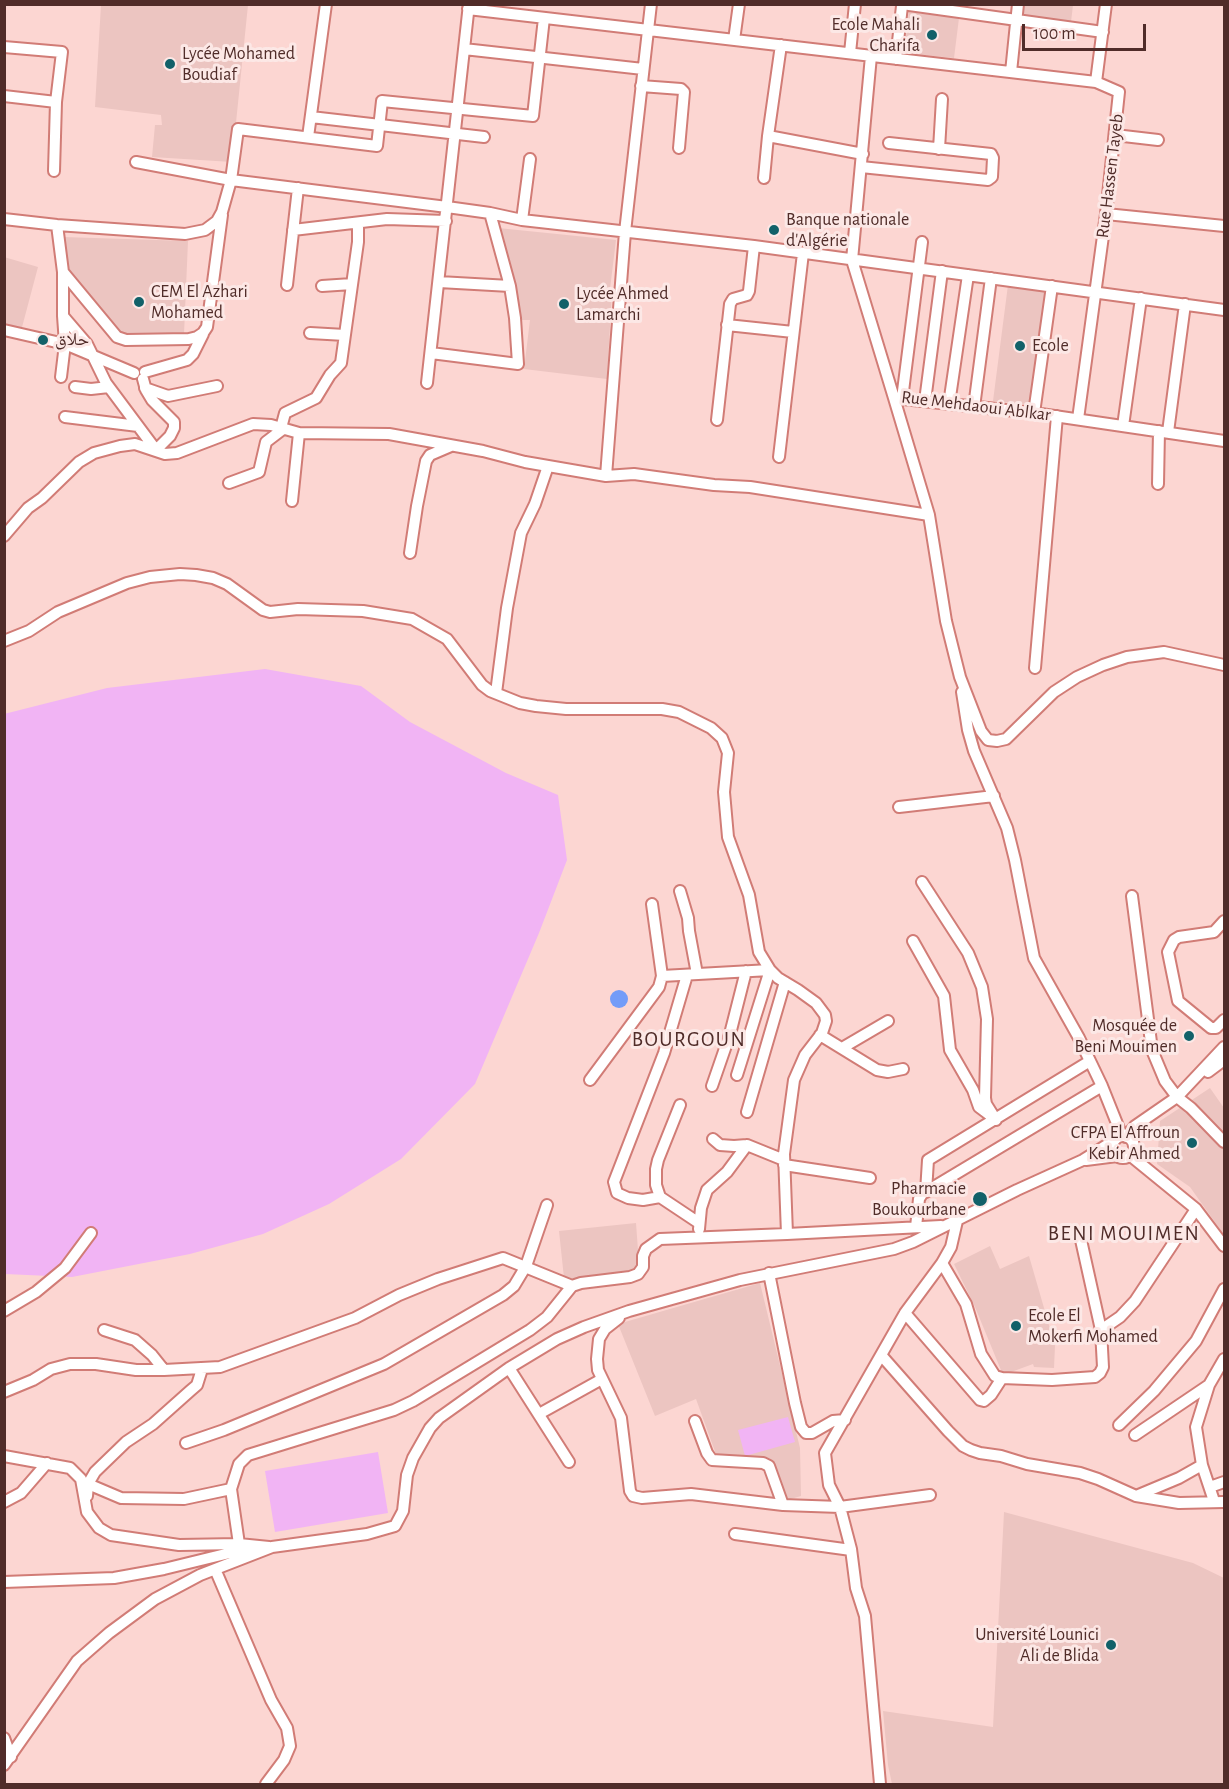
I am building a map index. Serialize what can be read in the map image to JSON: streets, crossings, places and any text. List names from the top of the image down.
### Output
{
  "streets": {
    "street": ["Rue Hassen Tayeb", "Rue Mehdaoui Ablkar"]
  },
  "crossings": [
    ["Rue Hassen Tayeb", "Rue Mehdaoui Ablkar"]
  ],
  "districts": ["BOURGOUN", "BENI MOUIMEN"],
  "places": [
    "Ecole Mahali Charifa",
    "Lycée Mohamed Boudiaf",
    "Banque nationale d'Algérie",
    "CEM El Azhari Mohamed",
    "Lycée Ahmed Lamarchi",
    "حلاق",
    "Ecole",
    "Mosquée de Beni Mouimen",
    "CFPA El Affroun Kebir Ahmed",
    "Pharmacie Boukourbane",
    "Ecole El Mokerfi Mohamed",
    "Université Lounici Ali de Blida"
  ],
  "scale_bar": "100 m"
}
